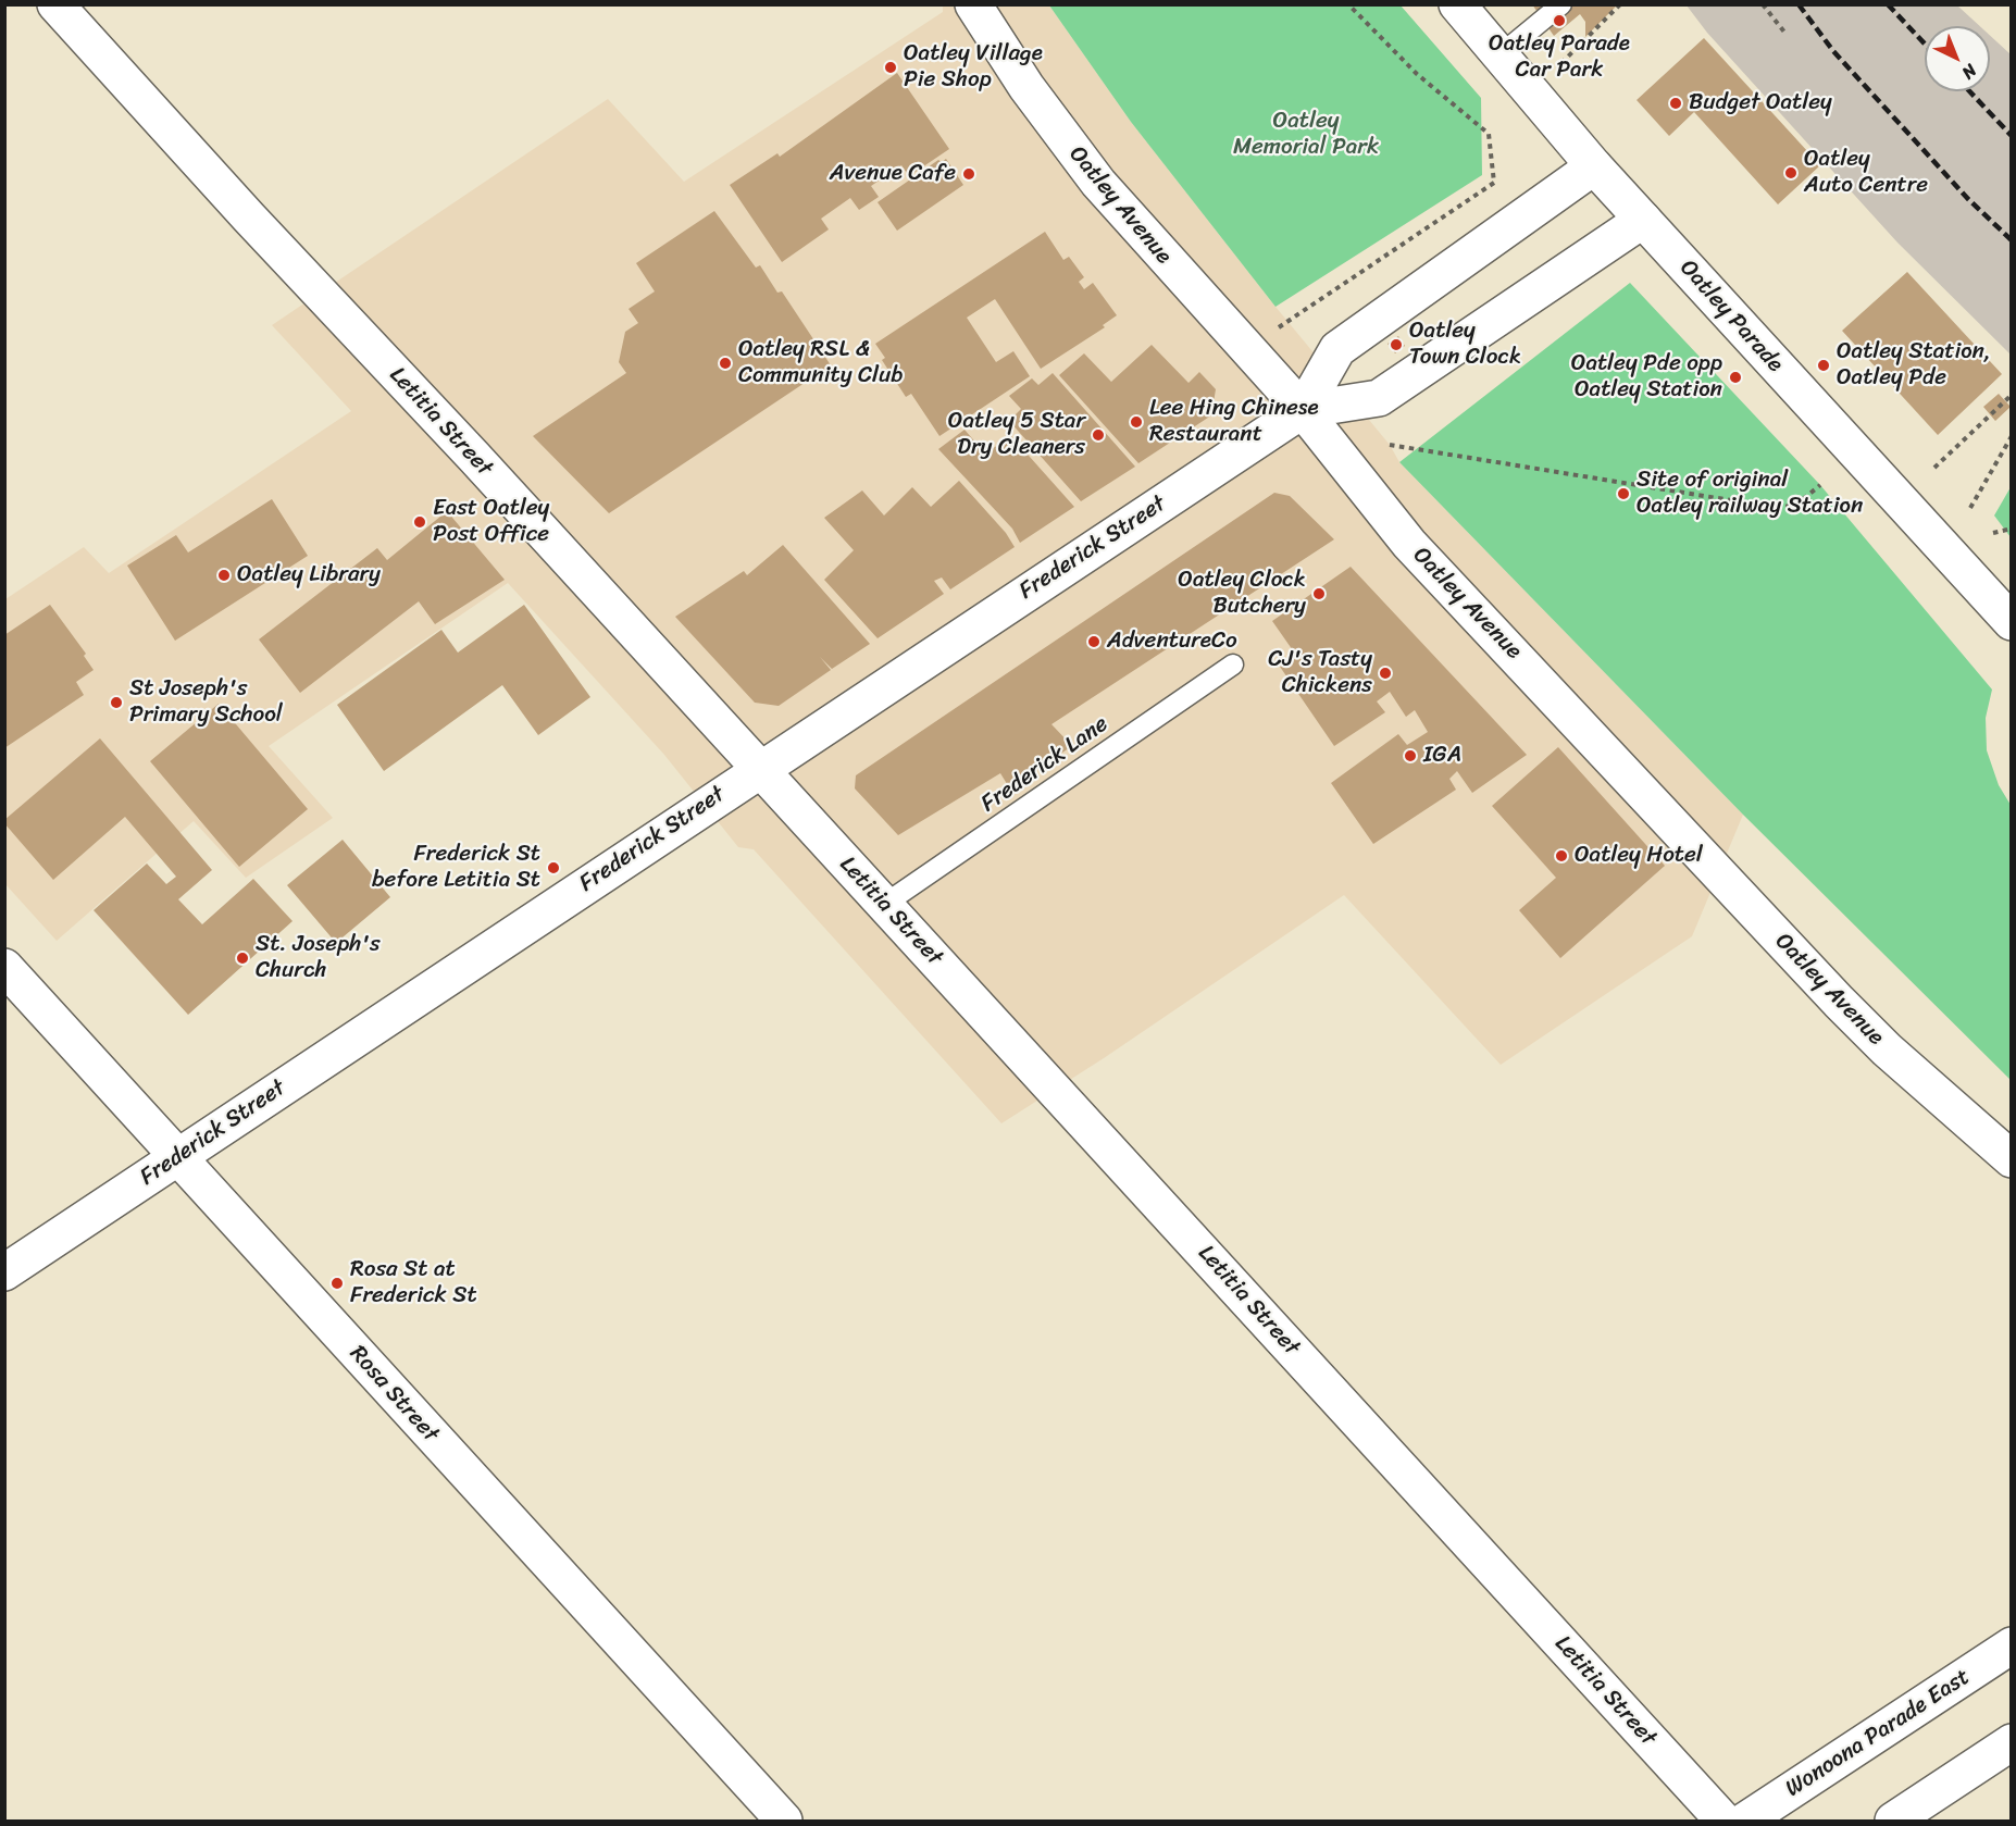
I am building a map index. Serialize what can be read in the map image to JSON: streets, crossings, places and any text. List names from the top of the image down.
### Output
{
  "streets": {
    "street": [
      "Oatley Avenue",
      "Oatley Parade",
      "Letitia Street",
      "Frederick Street",
      "Rosa Street",
      "Wonoona Parade East"
    ],
    "lane": ["Frederick Lane"]
  },
  "crossings": [
    ["Oatley Avenue", "Frederick Street"],
    ["Oatley Parade", "Frederick Street"],
    ["Letitia Street", "Frederick Street"],
    ["Letitia Street", "Frederick Lane"],
    ["Frederick Street", "Rosa Street"]
  ],
  "parks": ["Oatley Memorial Park"],
  "places": [
    "Oatley Parade Car Park",
    "Oatley Village Pie Shop",
    "Budget Oatley",
    "Oatley Auto Centre",
    "Avenue Cafe",
    "Oatley Town Clock",
    "Oatley RSL & Community Club",
    "Oatley Station, Oatley Pde",
    "Oatley Pde opp Oatley Station",
    "Lee Hing Chinese Restaurant",
    "Oatley 5 Star Dry Cleaners",
    "Site of original Oatley railway Station",
    "East Oatley Post Office",
    "Oatley Library",
    "Oatley Clock Butchery",
    "AdventureCo",
    "CJ's Tasty Chickens",
    "St Joseph's Primary School",
    "IGA",
    "Oatley Hotel",
    "Frederick St before Letitia St",
    "St. Joseph's Church",
    "Rosa St at Frederick St"
  ],
  "north": "bottom right"
}
